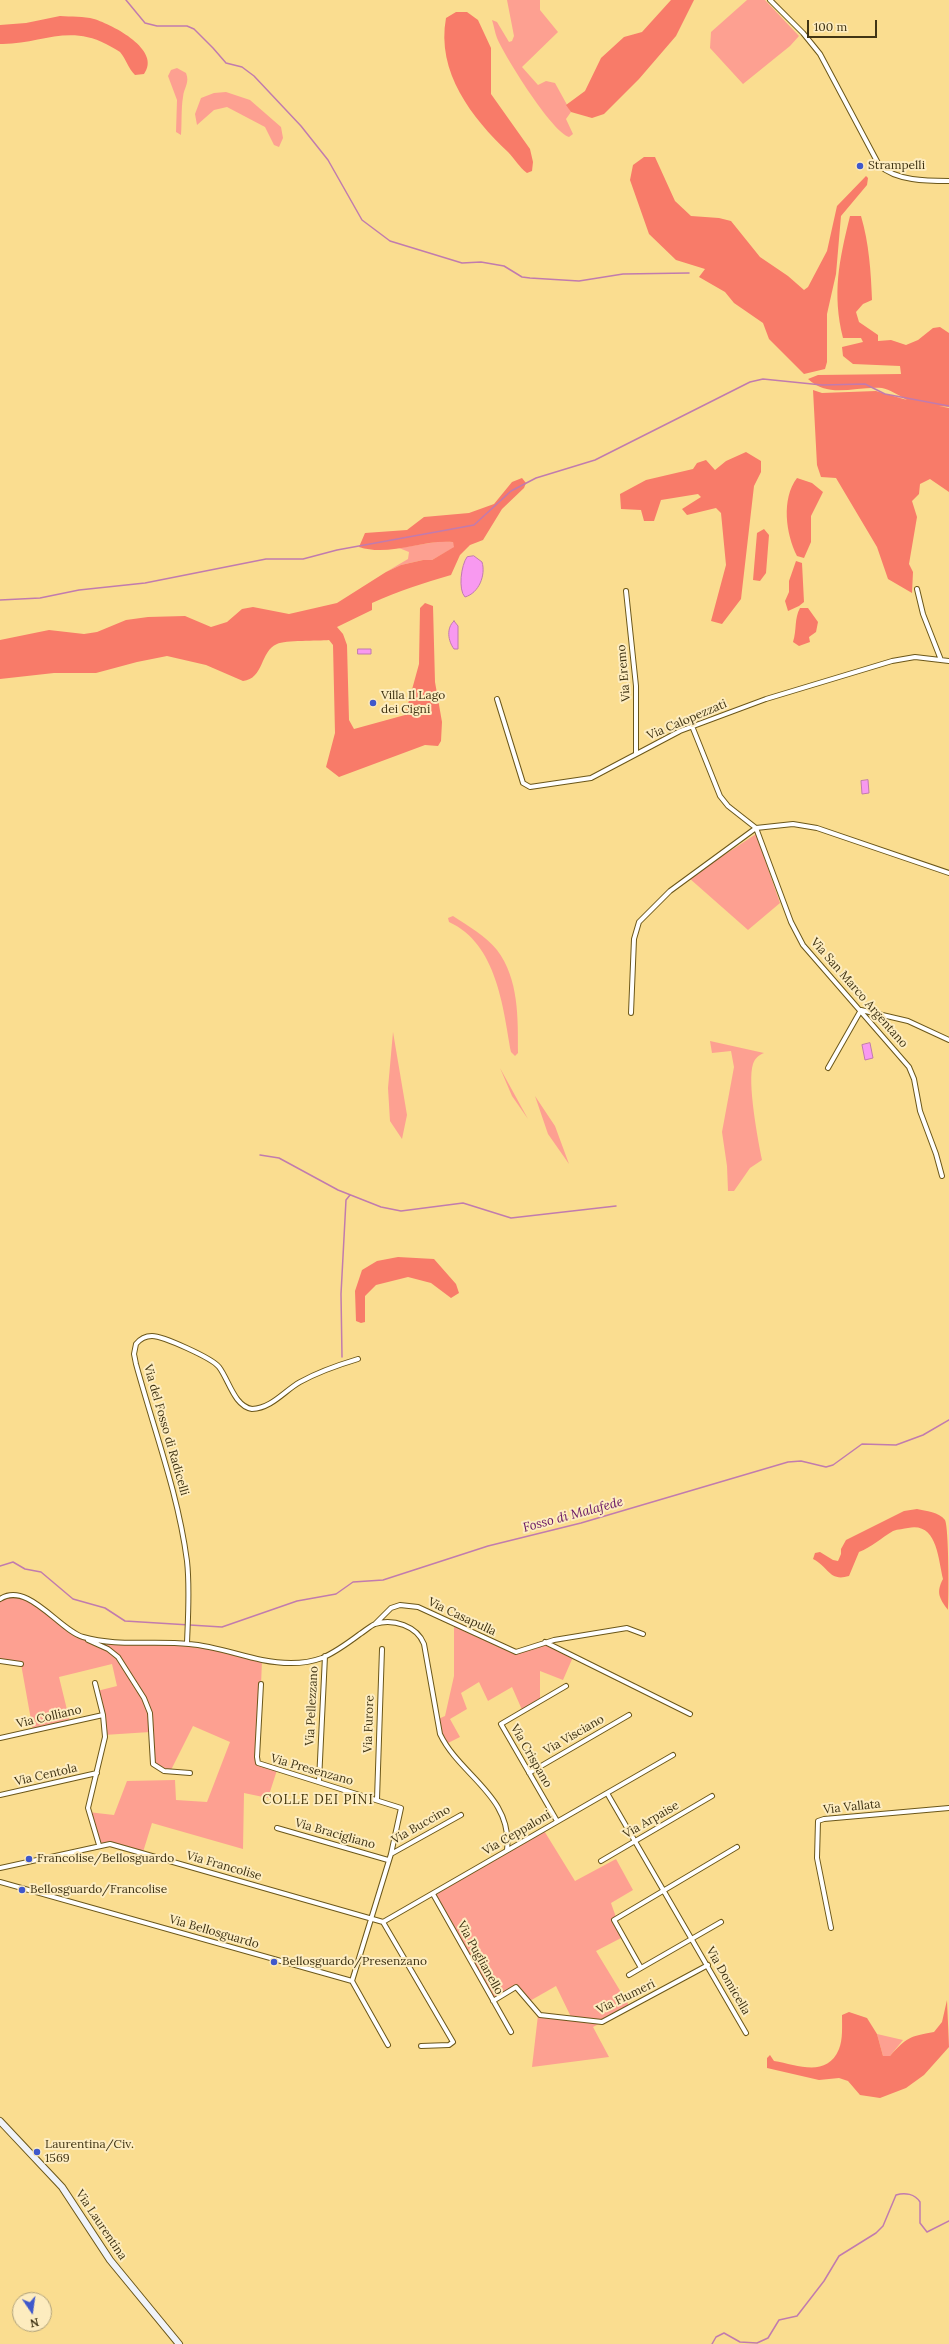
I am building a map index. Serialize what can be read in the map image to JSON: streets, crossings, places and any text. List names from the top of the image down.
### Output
{
  "streets": {
    "main road": ["Via Laurentina"],
    "street": [
      "Via Eremo",
      "Via Calopezzati",
      "Via San Marco Argentano",
      "Via del Fosso di Radicelli",
      "Via Casapulla",
      "Via Pellezzano",
      "Via Colliano",
      "Via Furore",
      "Via Visciano",
      "Via Crispano",
      "Via Presenzano",
      "Via Centola",
      "Via Vallata",
      "Via Arpaise",
      "Via Buccino",
      "Via Ceppaloni",
      "Via Bracigliano",
      "Via Francolise",
      "Via Bellosguardo",
      "Via Puglianello",
      "Via Domicella",
      "Via Flumeri"
    ]
  },
  "crossings": [
    ["Via Eremo", "Via Calopezzati"],
    ["Via Pellezzano", "Via Presenzano"],
    ["Via Furore", "Via Presenzano"],
    ["Via Visciano", "Via Crispano"],
    ["Via Crispano", "Via Ceppaloni"],
    ["Via Presenzano", "Via Buccino"],
    ["Via Presenzano", "Via Bracigliano"],
    ["Via Presenzano", "Via Francolise"],
    ["Via Presenzano", "Via Bellosguardo"],
    ["Via Arpaise", "Via Domicella"],
    ["Via Ceppaloni", "Via Puglianello"],
    ["Via Ceppaloni", "Via Domicella"],
    ["Via Puglianello", "Via Flumeri"],
    ["Via Domicella", "Via Flumeri"]
  ],
  "districts": ["COLLE DEI PINI"],
  "water": ["Fosso di Malafede"],
  "places": [
    "Strampelli",
    "Villa Il Lago dei Cigni",
    "Francolise/Bellosguardo",
    "Bellosguardo/Francolise",
    "Bellosguardo/Presenzano",
    "Laurentina/Civ. 1569"
  ],
  "scale_bar": "100 m",
  "north": "bottom"
}
